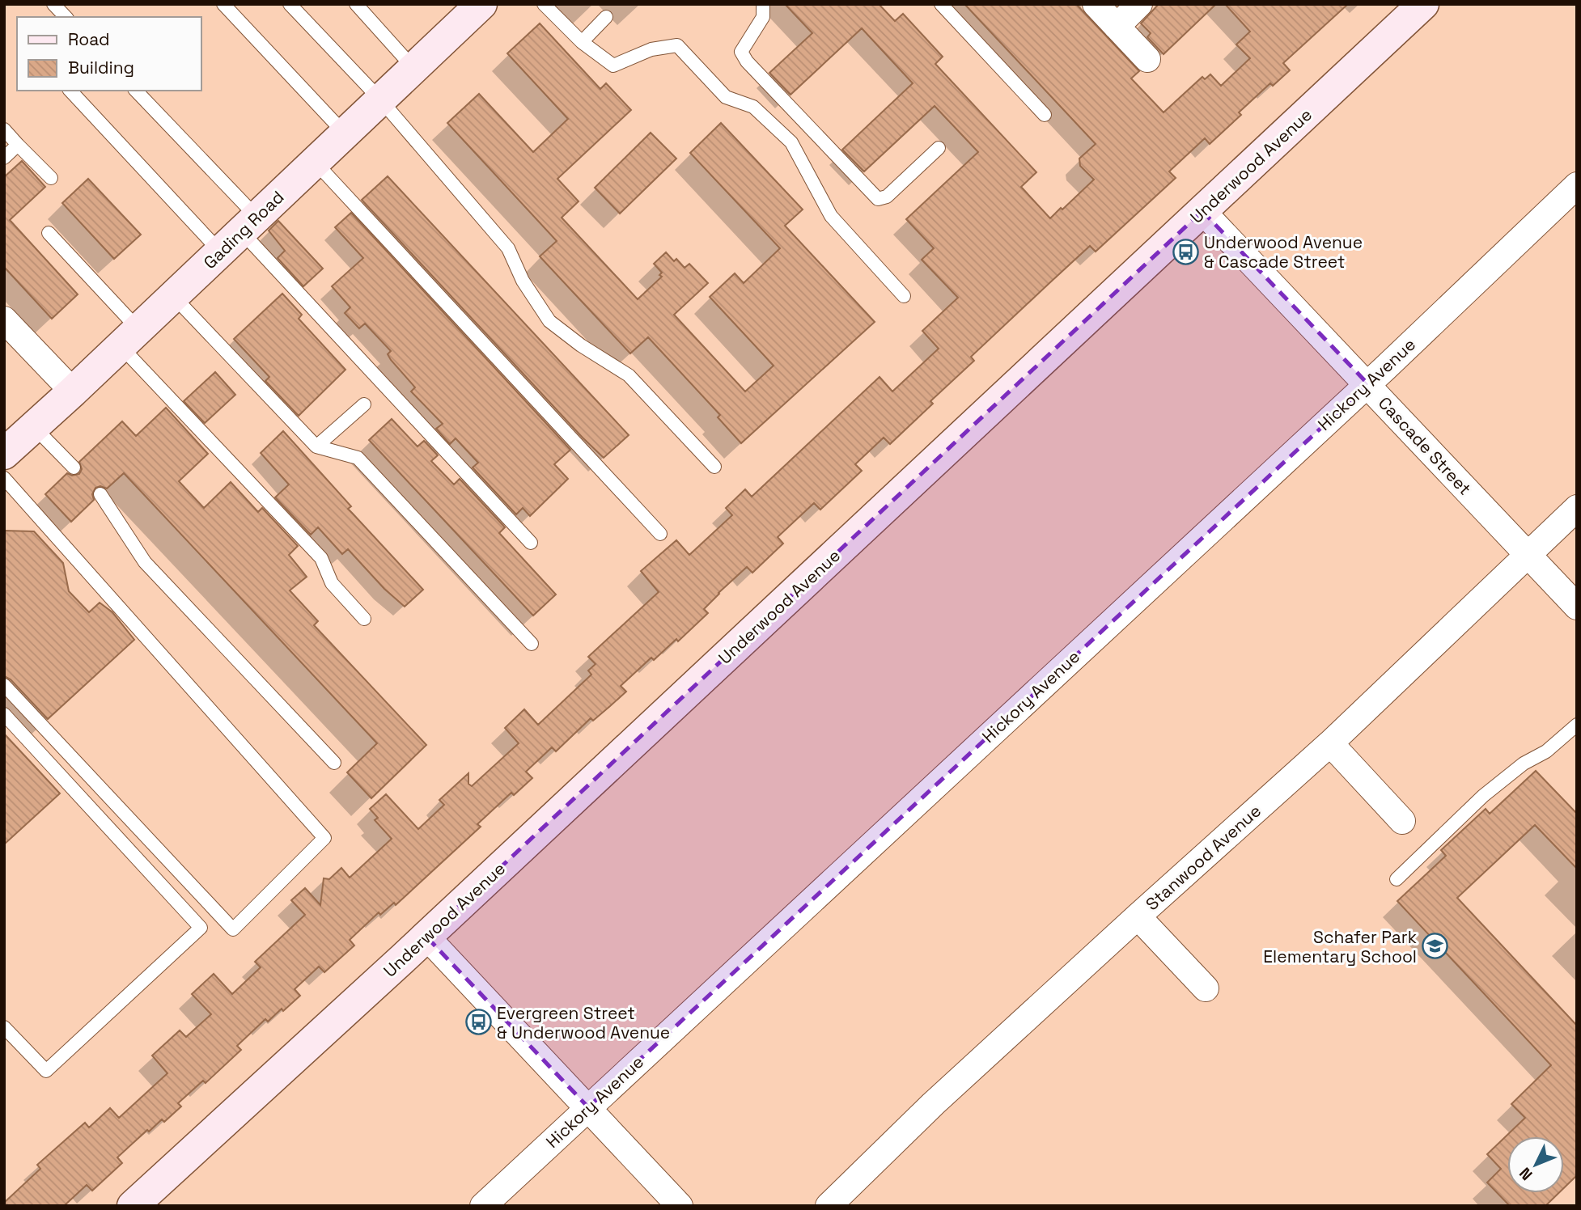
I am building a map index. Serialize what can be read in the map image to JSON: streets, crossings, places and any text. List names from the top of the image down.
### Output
{
  "streets": {
    "street": [
      "Underwood Avenue",
      "Gading Road",
      "Hickory Avenue",
      "Cascade Street",
      "Stanwood Avenue"
    ]
  },
  "crossings": [
    ["Underwood Avenue", "Cascade Street"],
    ["Hickory Avenue", "Cascade Street"],
    ["Cascade Street", "Stanwood Avenue"]
  ],
  "places": {
    "bus stop": ["Underwood Avenue & Cascade Street", "Evergreen Street & Underwood Avenue"],
    "school or university": ["Schafer Park Elementary School"]
  },
  "legend": ["Road", "Building"],
  "north": "bottom left"
}
